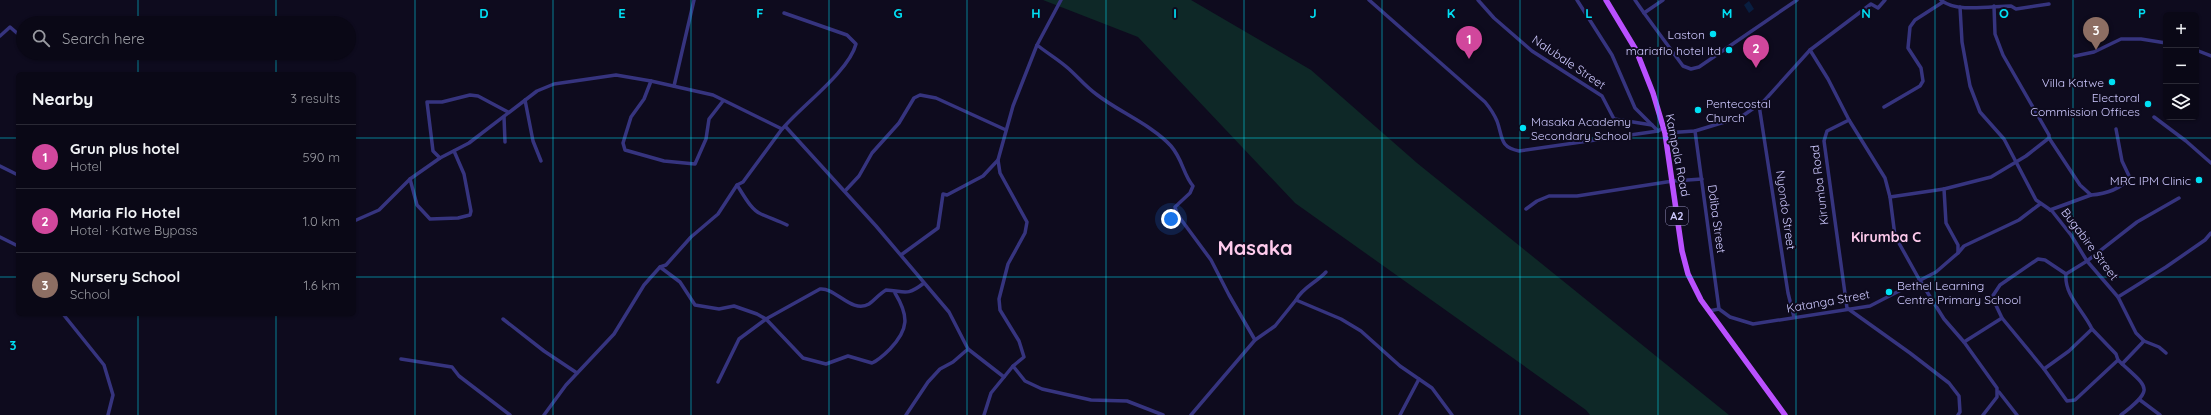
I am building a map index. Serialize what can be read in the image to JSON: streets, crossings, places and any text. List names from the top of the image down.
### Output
{
  "streets": {
    "main road": ["Kampala Road", "A2"],
    "street": [
      "Nalubale Street",
      "Kirumba Road",
      "Nyondo Street",
      "Ddiba Street",
      "Bugabire Street",
      "Katanga Street"
    ]
  },
  "crossings": [
    ["Kirumba Road", "Katanga Street"],
    ["Nyondo Street", "Katanga Street"],
    ["Ddiba Street", "Katanga Street"],
    ["Bugabire Street", "Katanga Street"]
  ],
  "districts": ["Kirumba C", "Masaka"],
  "places": [
    "Laston",
    "mariaflo hotel ltd",
    "Villa Katwe",
    "Electoral Commission Offices",
    "Pentecostal Church",
    "Masaka Academy Secondary School",
    "MRC IPM Clinic",
    "Bethel Learning Centre Primary School"
  ],
  "page": {
    "map_buttons": ["+", "−"],
    "search": "Search here",
    "pins": ["3", "1", "2"],
    "heading": ["Nearby", "3 results"],
    "list": [
      {
        "mark": "1",
        "name": "Grun plus hotel",
        "note": "Hotel",
        "value": "590 m"
      },
      {
        "mark": "2",
        "name": "Maria Flo Hotel",
        "note": "Hotel · Katwe Bypass",
        "value": "1.0 km"
      },
      {
        "mark": "3",
        "name": "Nursery School",
        "note": "School",
        "value": "1.6 km"
      }
    ]
  },
  "grid": {
    "columns": [
      "D",
      "E",
      "F",
      "G",
      "H",
      "I",
      "J",
      "K",
      "L",
      "M",
      "N",
      "O",
      "P"
    ],
    "rows": ["3"]
  }
}
